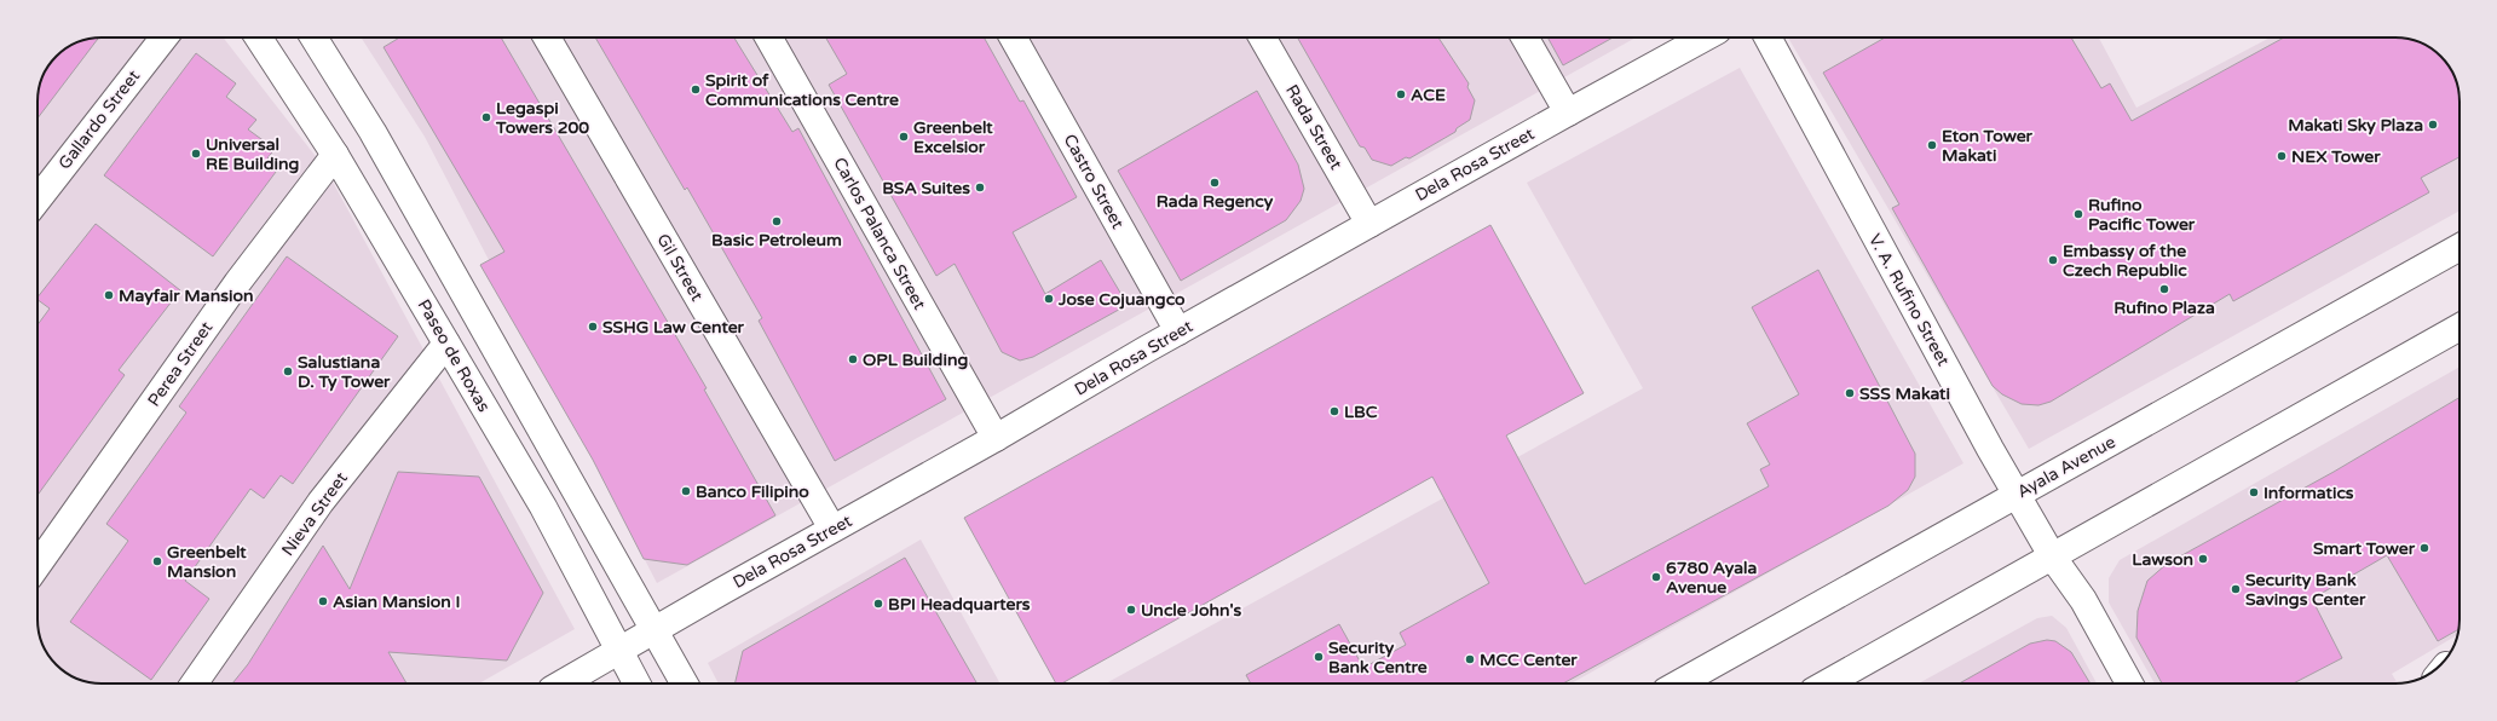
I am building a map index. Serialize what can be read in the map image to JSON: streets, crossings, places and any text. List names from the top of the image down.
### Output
{
  "streets": {
    "street": [
      "Gallardo Street",
      "Rada Street",
      "Dela Rosa Street",
      "Castro Street",
      "Carlos Palanca Street",
      "Gil Street",
      "V. A. Rufino Street",
      "Paseo de Roxas",
      "Perea Street",
      "Ayala Avenue",
      "Nieva Street"
    ]
  },
  "crossings": [
    ["Rada Street", "Dela Rosa Street"],
    ["Dela Rosa Street", "Castro Street"],
    ["Dela Rosa Street", "Carlos Palanca Street"],
    ["Dela Rosa Street", "Gil Street"],
    ["Dela Rosa Street", "Paseo de Roxas"],
    ["V. A. Rufino Street", "Ayala Avenue"],
    ["Paseo de Roxas", "Perea Street"],
    ["Paseo de Roxas", "Nieva Street"]
  ],
  "places": [
    "Spirit of Communications Centre",
    "ACE",
    "Legaspi Towers 200",
    "Makati Sky Plaza",
    "Greenbelt Excelsior",
    "Eton Tower Makati",
    "Universal RE Building",
    "NEX Tower",
    "Rada Regency",
    "BSA Suites",
    "Rufino Pacific Tower",
    "Basic Petroleum",
    "Embassy of the Czech Republic",
    "Rufino Plaza",
    "Mayfair Mansion",
    "Jose Cojuangco",
    "SSHG Law Center",
    "OPL Building",
    "Salustiana D. Ty Tower",
    "SSS Makati",
    "LBC",
    "Banco Filipino",
    "Informatics",
    "Smart Tower",
    "Lawson",
    "Greenbelt Mansion",
    "6780 Ayala Avenue",
    "Security Bank Savings Center",
    "Asian Mansion I",
    "BPI Headquarters",
    "Uncle John's",
    "Security Bank Centre",
    "MCC Center"
  ]
}
